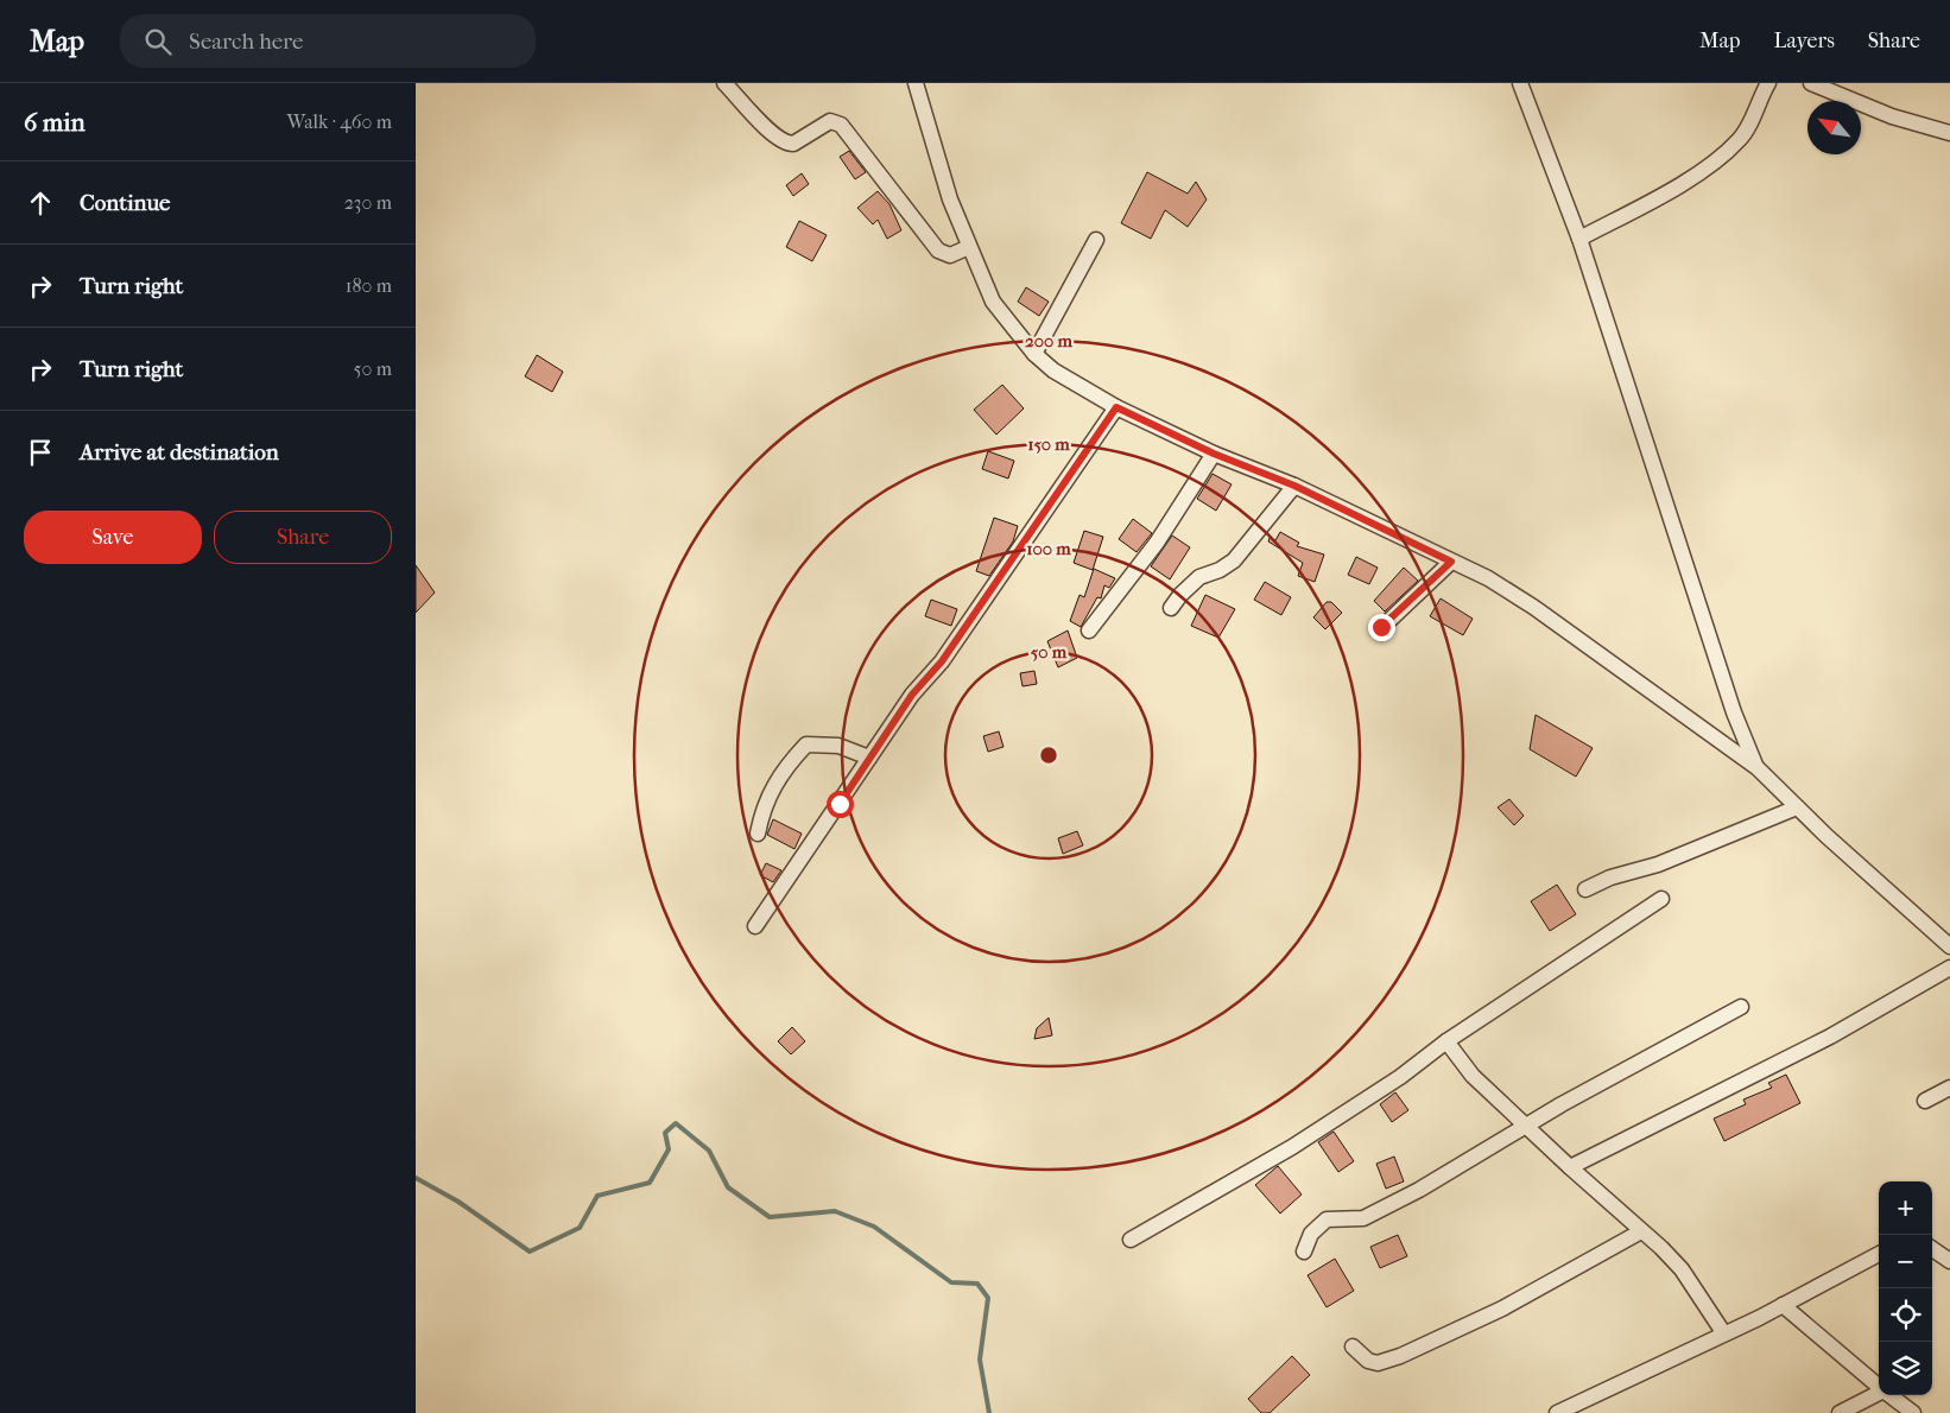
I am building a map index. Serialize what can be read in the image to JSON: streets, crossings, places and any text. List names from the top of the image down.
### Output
{
  "north": "top left",
  "page": {
    "header": "Map",
    "search": "Search here",
    "nav": ["Map", "Layers", "Share"],
    "heading": ["6 min", "Walk · 460 m"],
    "list": [
      ["Continue", "230 m"],
      ["Turn right", "180 m"],
      ["Turn right", "50 m"],
      "Arrive at destination"
    ],
    "buttons": ["Save", "Share"],
    "map_buttons": ["+", "−"]
  },
  "rings": [
    "200 m",
    "150 m",
    "100 m",
    "50 m"
  ]
}
